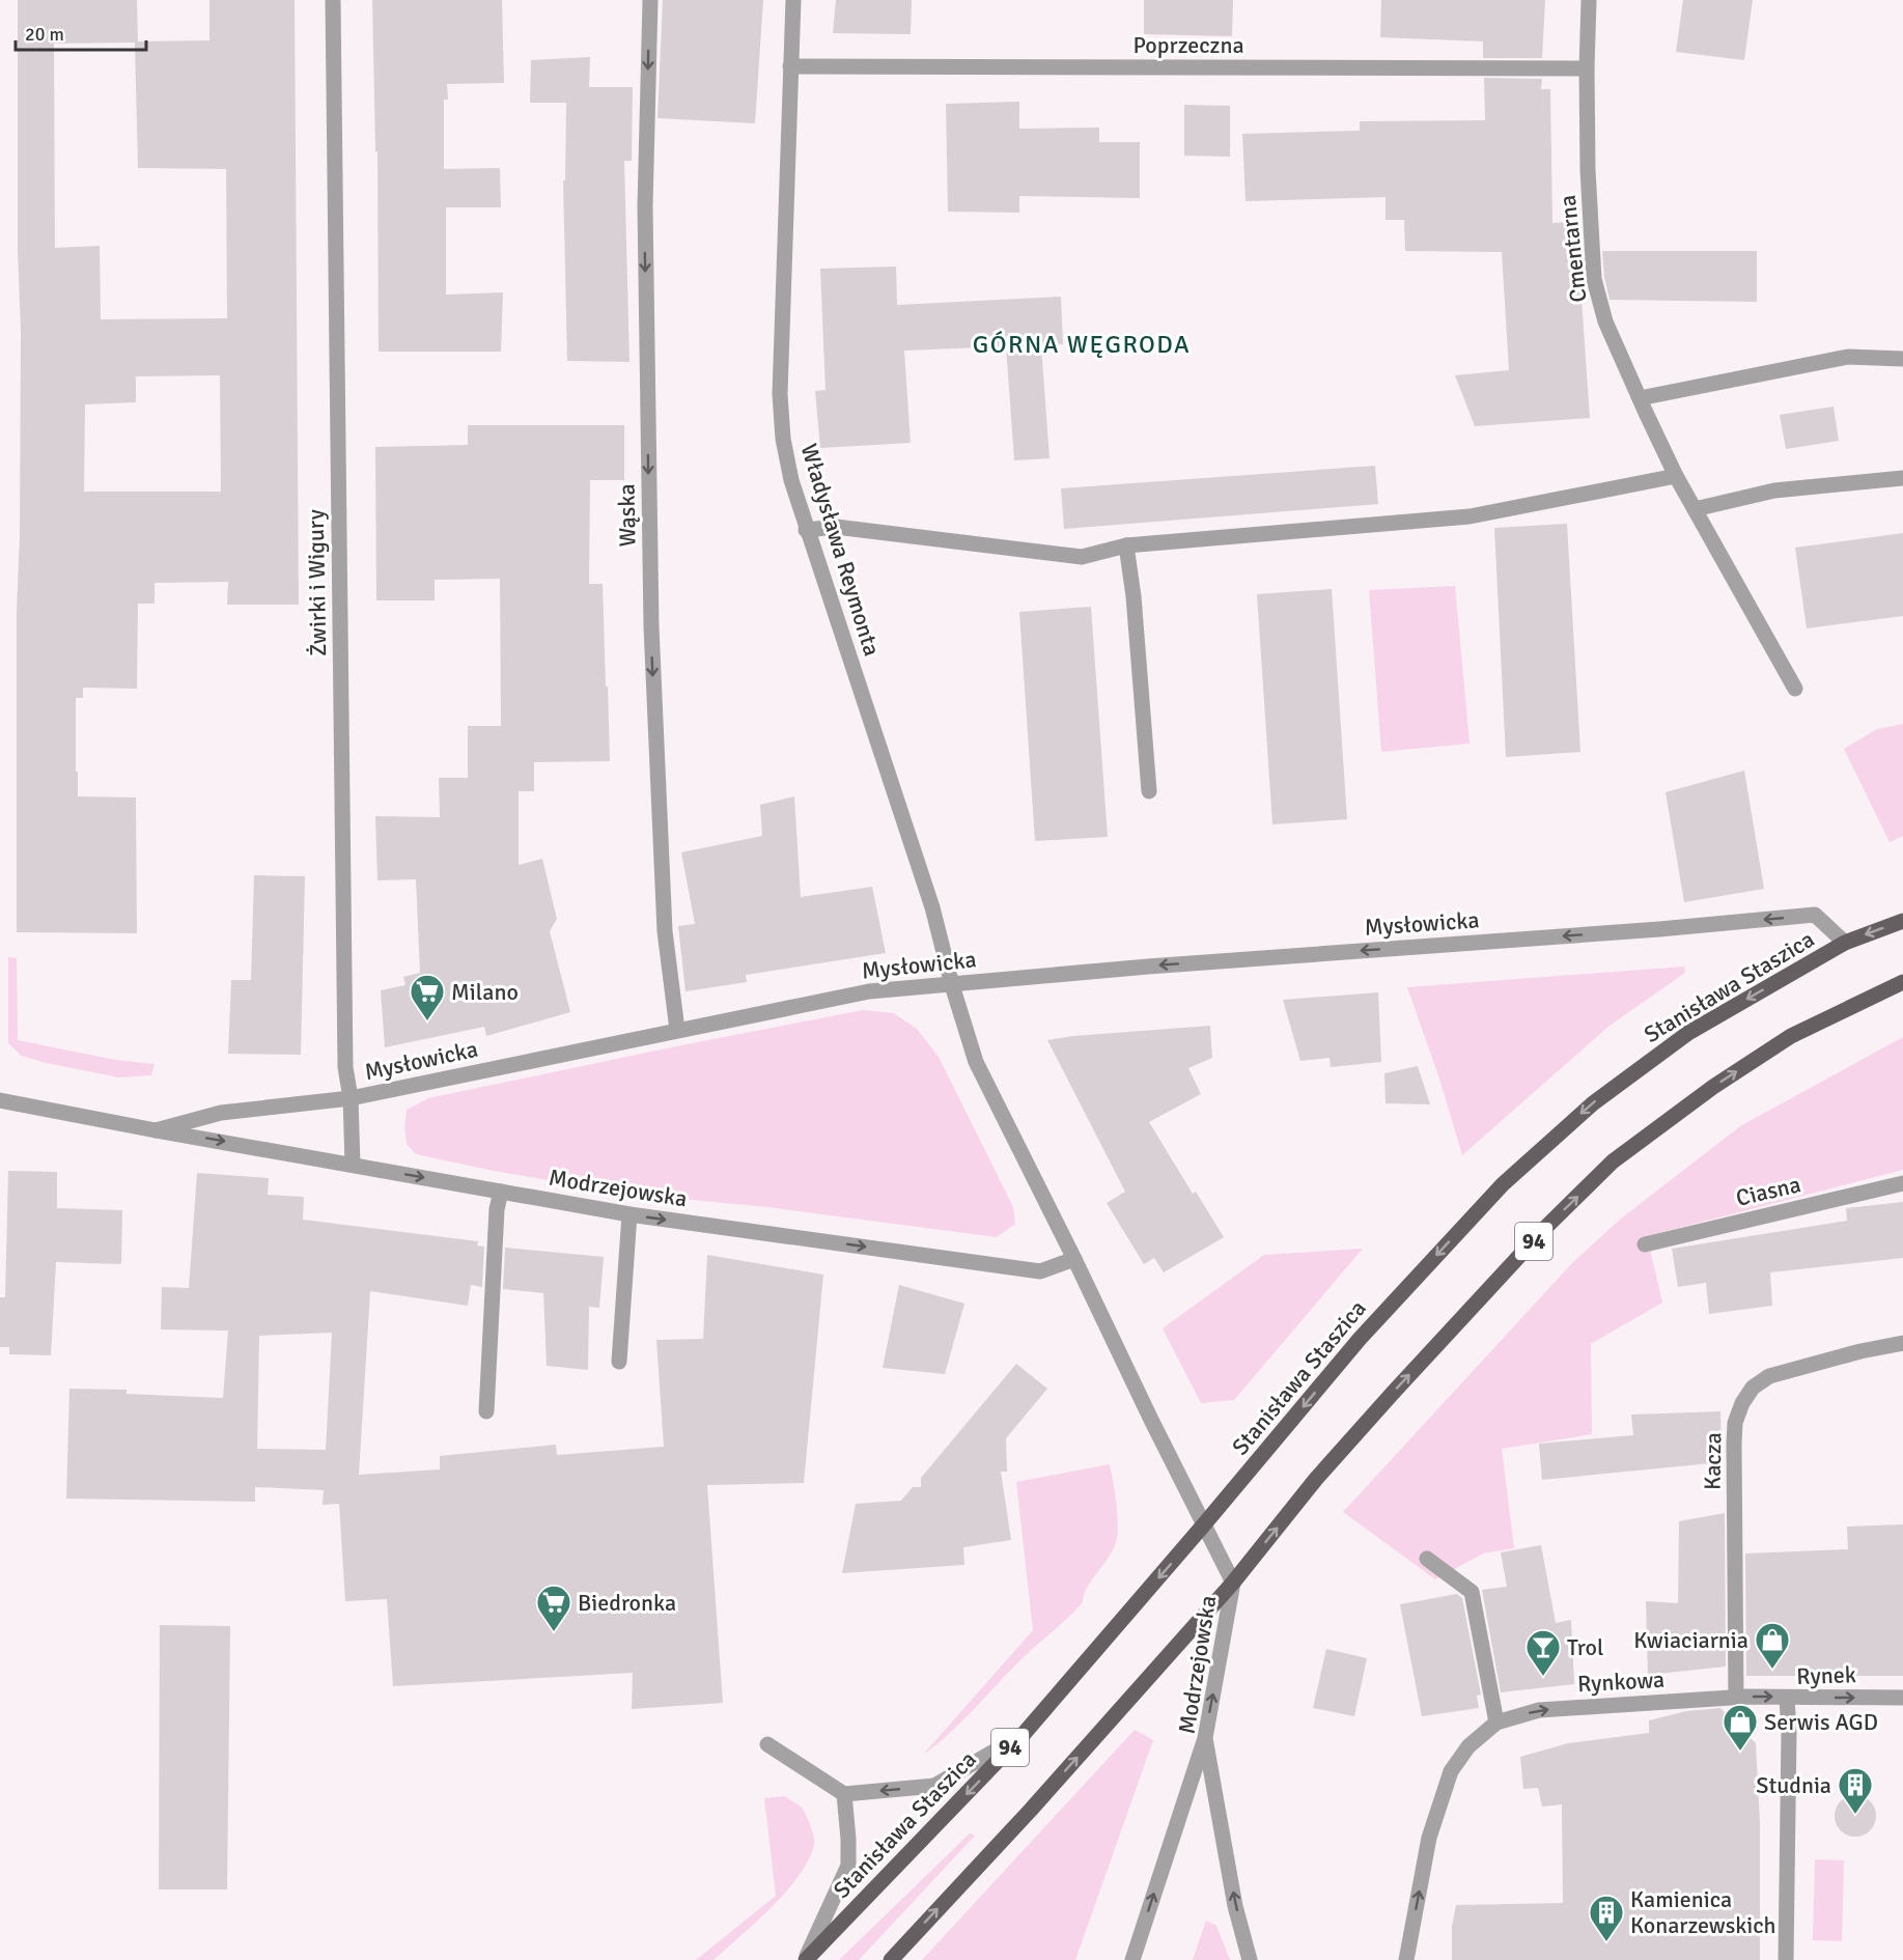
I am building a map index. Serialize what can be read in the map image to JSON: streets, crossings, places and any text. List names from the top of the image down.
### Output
{
  "streets": {
    "main road": ["Stanisława Staszica", "94"],
    "street": [
      "Poprzeczna",
      "Cmentarna",
      "Wąska",
      "Władysława Reymonta",
      "Żwirki i Wigury",
      "Mysłowicka",
      "Modrzejowska",
      "Ciasna",
      "Kacza",
      "Rynek",
      "Rynkowa"
    ]
  },
  "crossings": [
    ["Poprzeczna", "Cmentarna"],
    ["Poprzeczna", "Władysława Reymonta"],
    ["Wąska", "Mysłowicka"],
    ["Władysława Reymonta", "Mysłowicka"],
    ["Władysława Reymonta", "Modrzejowska"],
    ["Żwirki i Wigury", "Mysłowicka"],
    ["Żwirki i Wigury", "Modrzejowska"],
    ["Mysłowicka", "Stanisława Staszica"],
    ["Mysłowicka", "Modrzejowska"],
    ["Stanisława Staszica", "Modrzejowska"],
    ["Modrzejowska", "94"],
    ["Kacza", "Rynkowa"],
    ["Rynek", "Rynkowa"]
  ],
  "one_way": ["Wąska", "Mysłowicka", "Rynkowa"],
  "districts": ["GÓRNA WĘGRODA"],
  "places": {
    "supermarket": ["Milano", "Biedronka"],
    "shop": ["Kwiaciarnia", "Serwis AGD"],
    "bar": ["Trol"],
    "building": ["Studnia", "Kamienica Konarzewskich"]
  },
  "scale_bar": "20 m"
}
